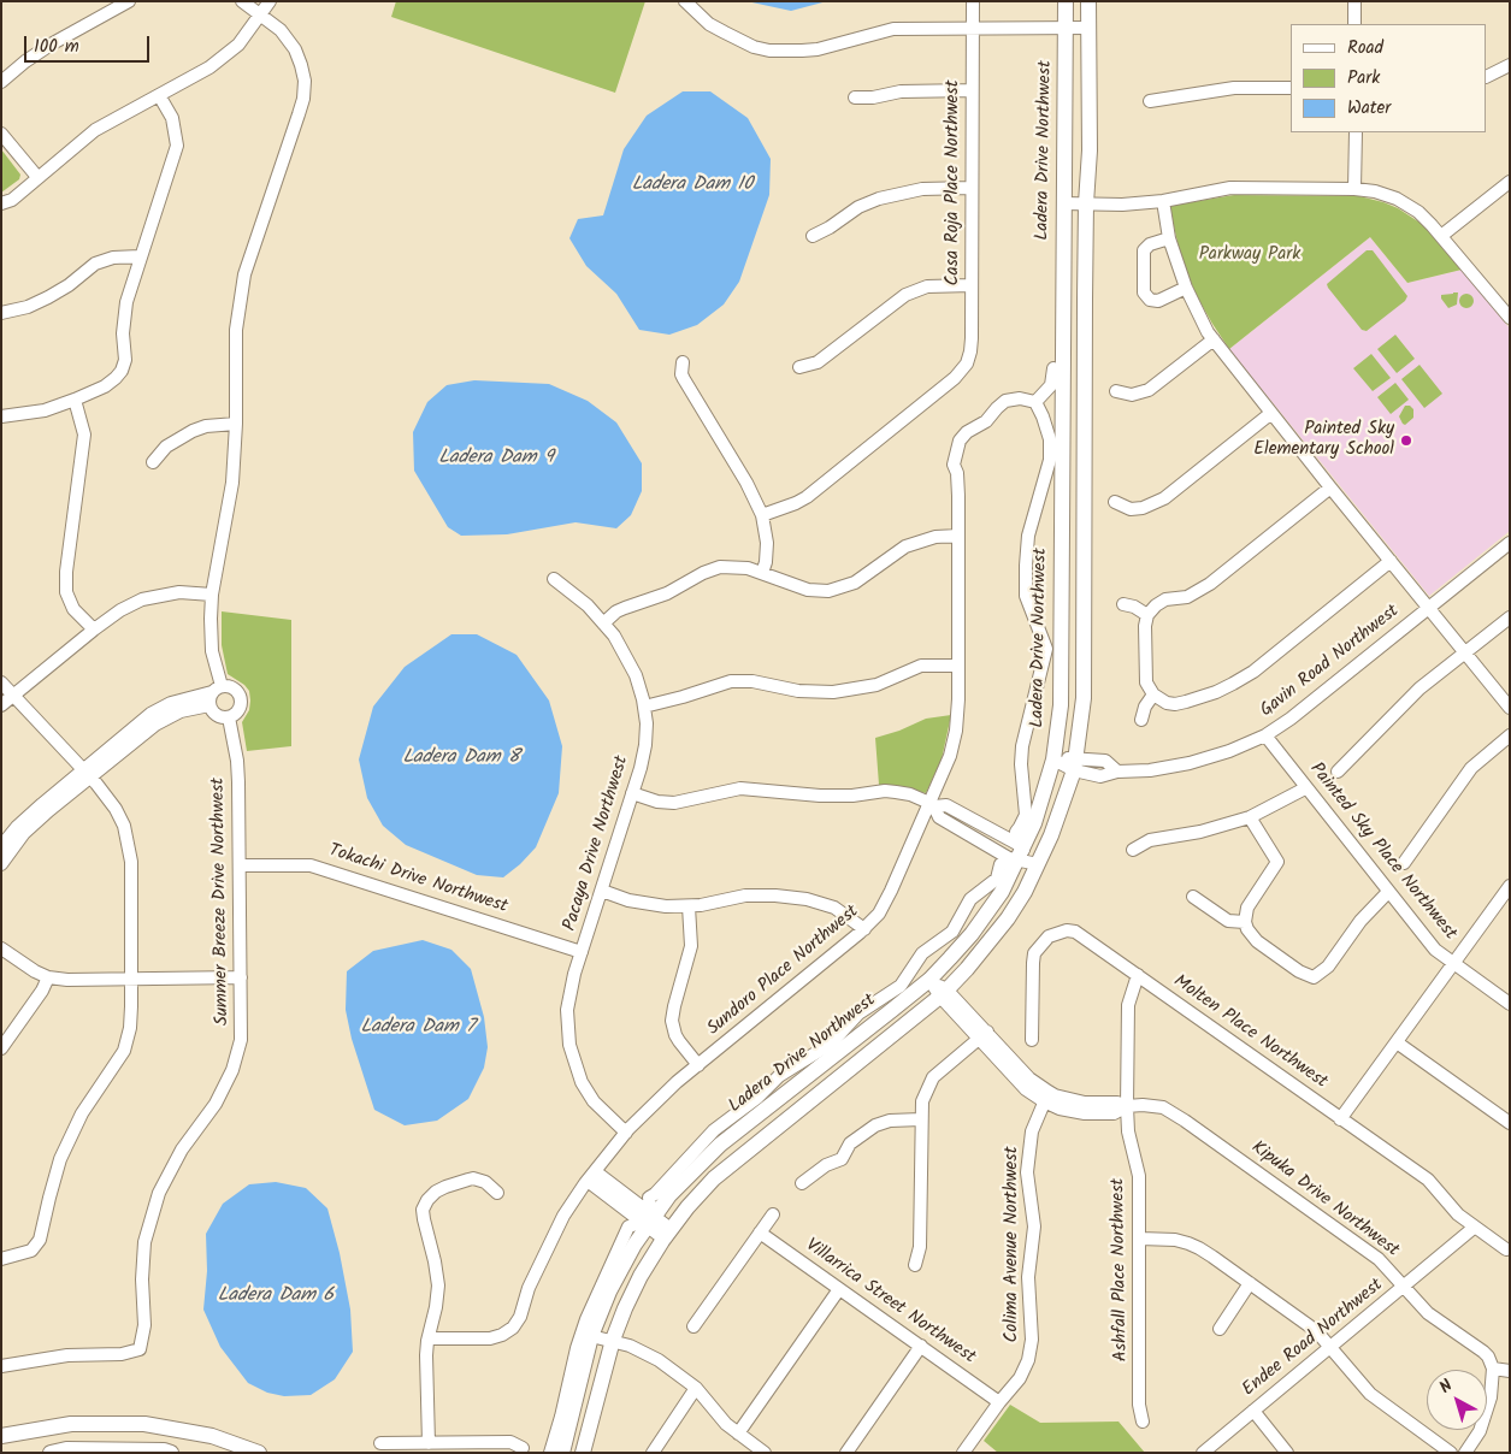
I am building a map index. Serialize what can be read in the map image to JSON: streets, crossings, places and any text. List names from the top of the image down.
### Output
{
  "streets": {
    "main road": ["Ladera Drive Northwest"],
    "street": [
      "Casa Roja Place Northwest",
      "Gavin Road Northwest",
      "Pacaya Drive Northwest",
      "Painted Sky Place Northwest",
      "Tokachi Drive Northwest",
      "Summer Breeze Drive Northwest",
      "Sundoro Place Northwest",
      "Molten Place Northwest",
      "Kipuka Drive Northwest",
      "Colima Avenue Northwest",
      "Ashfall Place Northwest",
      "Villarrica Street Northwest",
      "Endee Road Northwest"
    ]
  },
  "crossings": [
    ["Ladera Drive Northwest", "Gavin Road Northwest"],
    ["Ladera Drive Northwest", "Kipuka Drive Northwest"],
    ["Gavin Road Northwest", "Painted Sky Place Northwest"],
    ["Pacaya Drive Northwest", "Tokachi Drive Northwest"],
    ["Pacaya Drive Northwest", "Sundoro Place Northwest"],
    ["Tokachi Drive Northwest", "Summer Breeze Drive Northwest"],
    ["Molten Place Northwest", "Ashfall Place Northwest"],
    ["Molten Place Northwest", "Endee Road Northwest"],
    ["Kipuka Drive Northwest", "Colima Avenue Northwest"],
    ["Kipuka Drive Northwest", "Ashfall Place Northwest"],
    ["Kipuka Drive Northwest", "Endee Road Northwest"],
    ["Colima Avenue Northwest", "Villarrica Street Northwest"]
  ],
  "water": [
    "Ladera Dam 10",
    "Ladera Dam 9",
    "Ladera Dam 8",
    "Ladera Dam 7",
    "Ladera Dam 6"
  ],
  "parks": ["Parkway Park"],
  "places": ["Painted Sky Elementary School"],
  "legend": ["Road", "Park", "Water"],
  "scale_bar": "100 m",
  "north": "top left"
}
